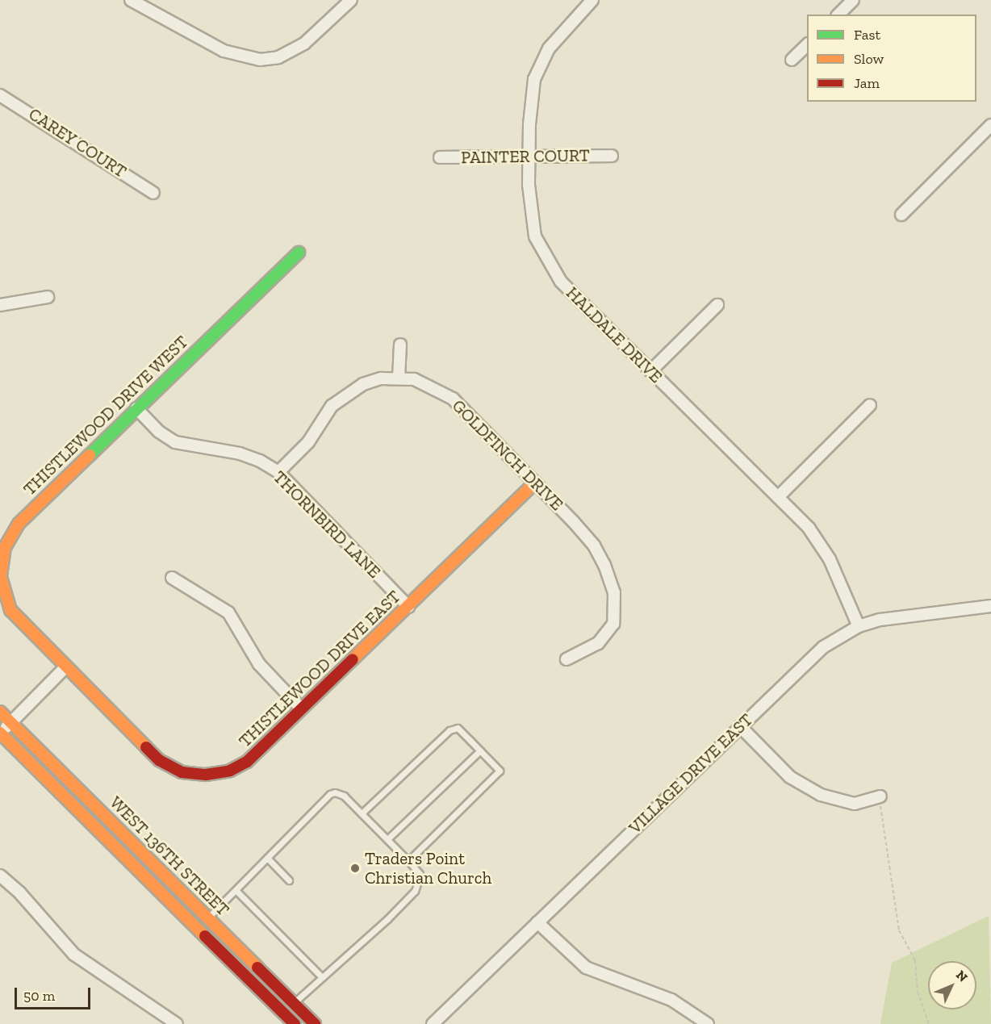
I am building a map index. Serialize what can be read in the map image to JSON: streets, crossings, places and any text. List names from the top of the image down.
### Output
{
  "streets": {
    "street": [
      "CAREY COURT",
      "PAINTER COURT",
      "HALDALE DRIVE",
      "THISTLEWOOD DRIVE WEST",
      "GOLDFINCH DRIVE",
      "THORNBIRD LANE",
      "THISTLEWOOD DRIVE EAST",
      "VILLAGE DRIVE EAST",
      "WEST 136TH STREET"
    ]
  },
  "crossings": [
    ["PAINTER COURT", "HALDALE DRIVE"],
    ["HALDALE DRIVE", "VILLAGE DRIVE EAST"],
    ["THISTLEWOOD DRIVE WEST", "THORNBIRD LANE"],
    ["THISTLEWOOD DRIVE WEST", "THISTLEWOOD DRIVE EAST"],
    ["GOLDFINCH DRIVE", "THORNBIRD LANE"],
    ["GOLDFINCH DRIVE", "THISTLEWOOD DRIVE EAST"],
    ["THORNBIRD LANE", "THISTLEWOOD DRIVE EAST"]
  ],
  "places": ["Traders Point Christian Church"],
  "legend": ["Fast", "Slow", "Jam"],
  "scale_bar": "50 m",
  "north": "top right"
}
